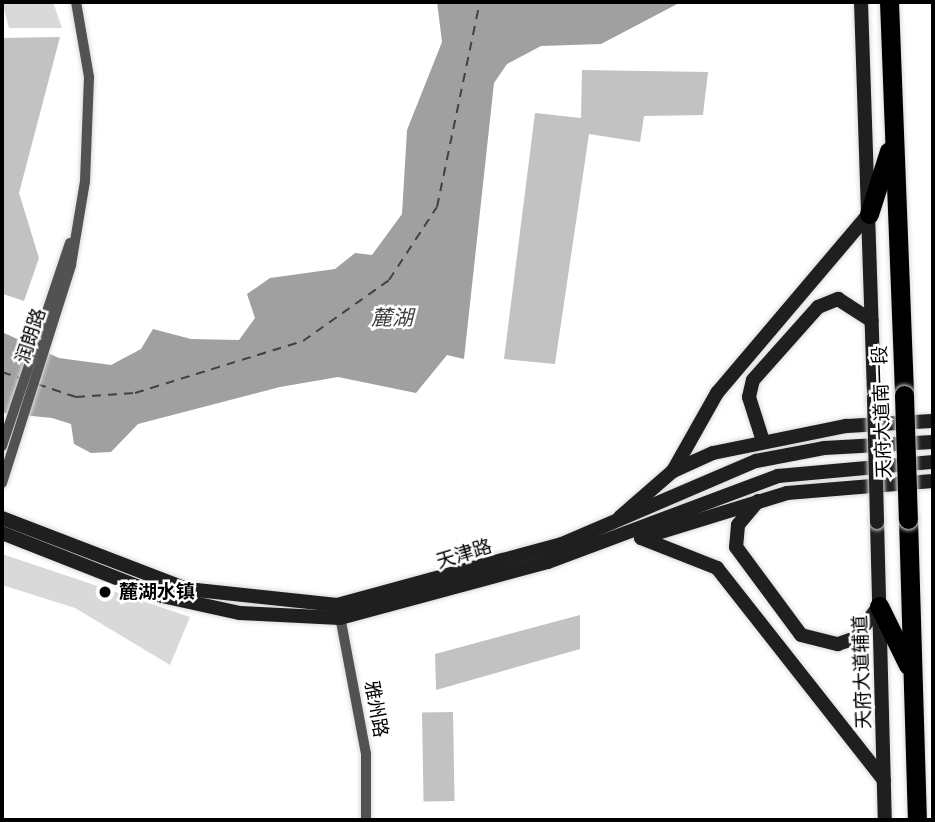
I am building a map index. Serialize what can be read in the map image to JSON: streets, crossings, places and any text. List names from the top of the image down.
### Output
{
  "streets": {
    "highway": ["天府大道南一段"],
    "street": [
      "润朗路",
      "天津路",
      "天府大道辅道",
      "雅州路"
    ]
  },
  "crossings": [
    ["天津路", "雅州路"]
  ],
  "water": ["麓湖"],
  "places": ["麓湖水镇"]
}
